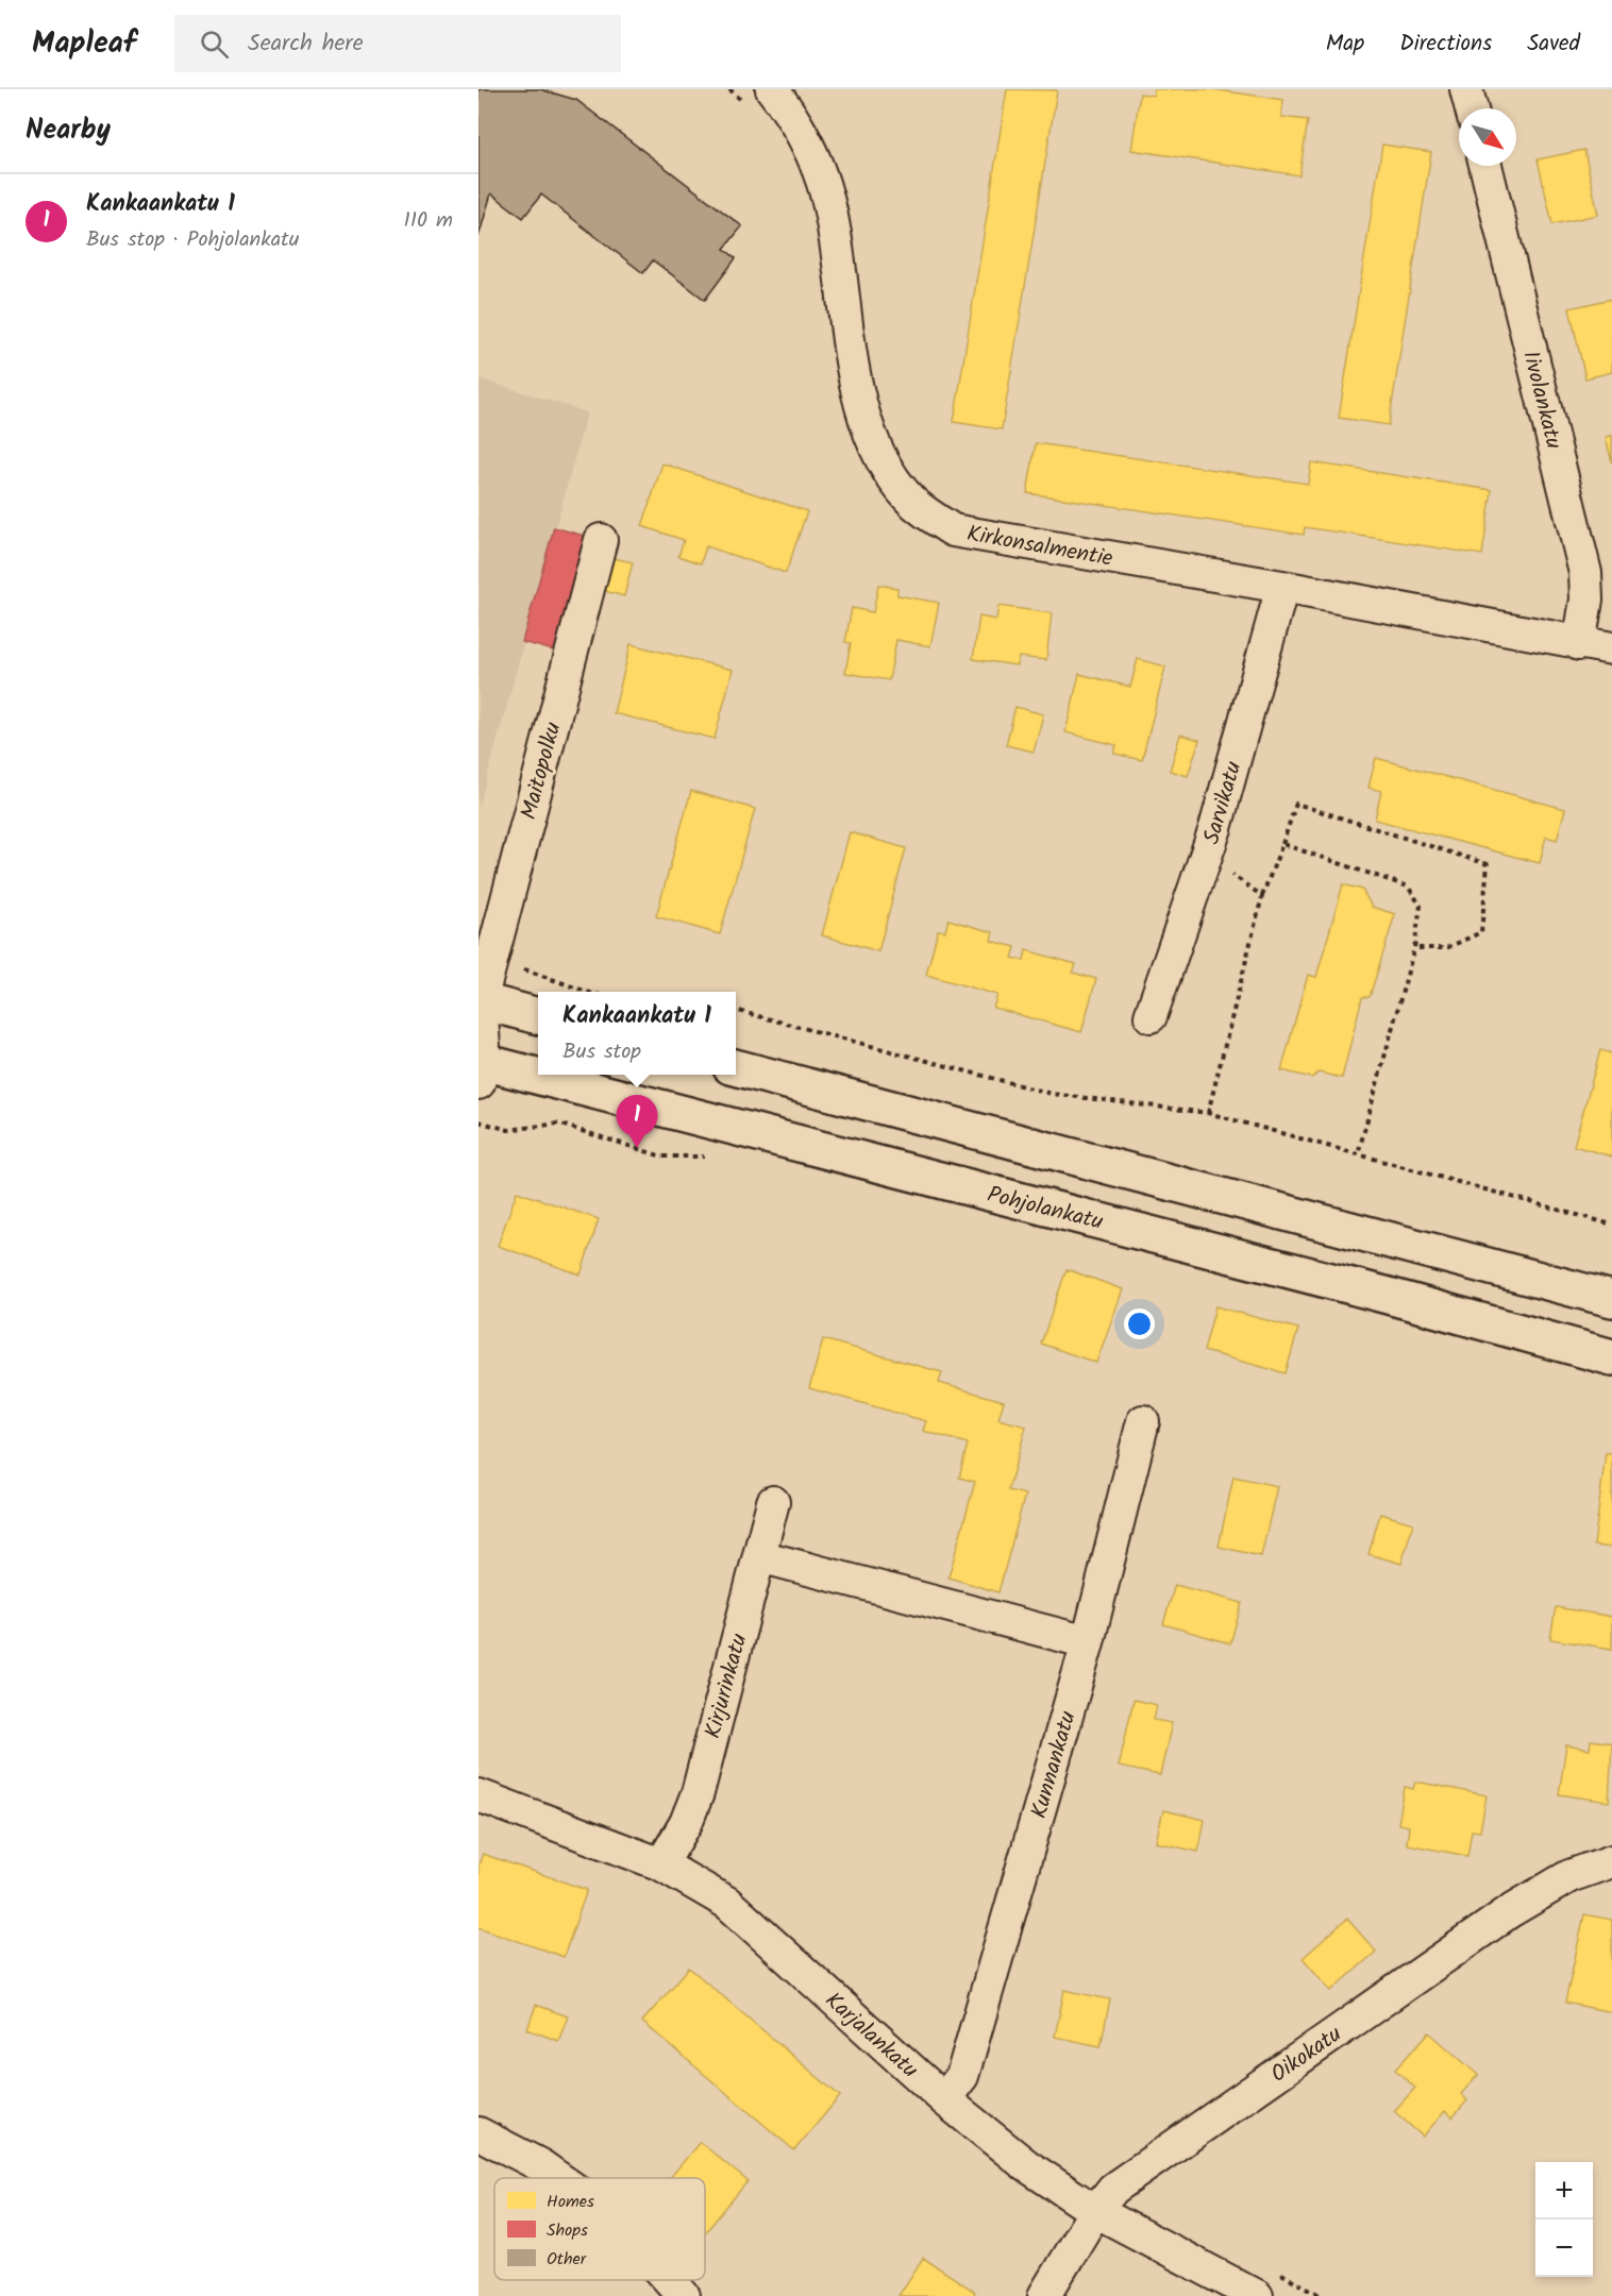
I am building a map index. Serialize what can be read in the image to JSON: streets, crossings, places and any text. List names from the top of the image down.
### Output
{
  "streets": {
    "main road": ["Pohjolankatu"],
    "street": [
      "Iivolankatu",
      "Kirkonsalmentie",
      "Maitopolku",
      "Sarvikatu",
      "Kirjurinkatu",
      "Kunnankatu",
      "Karjalankatu",
      "Oikokatu"
    ]
  },
  "crossings": [
    ["Iivolankatu", "Kirkonsalmentie"],
    ["Kirkonsalmentie", "Sarvikatu"],
    ["Kirjurinkatu", "Karjalankatu"],
    ["Kunnankatu", "Karjalankatu"],
    ["Karjalankatu", "Oikokatu"]
  ],
  "legend": ["Homes", "Shops", "Other"],
  "north": "bottom right",
  "page": {
    "header": "Mapleaf",
    "search": "Search here",
    "nav": ["Map", "Directions", "Saved"],
    "heading": "Nearby",
    "list": [
      {
        "mark": "1",
        "name": "Kankaankatu 1",
        "note": "Bus stop · Pohjolankatu",
        "value": "110 m"
      }
    ],
    "popup": ["Kankaankatu 1", "Bus stop"],
    "pins": "1",
    "map_buttons": ["+", "−"]
  }
}
